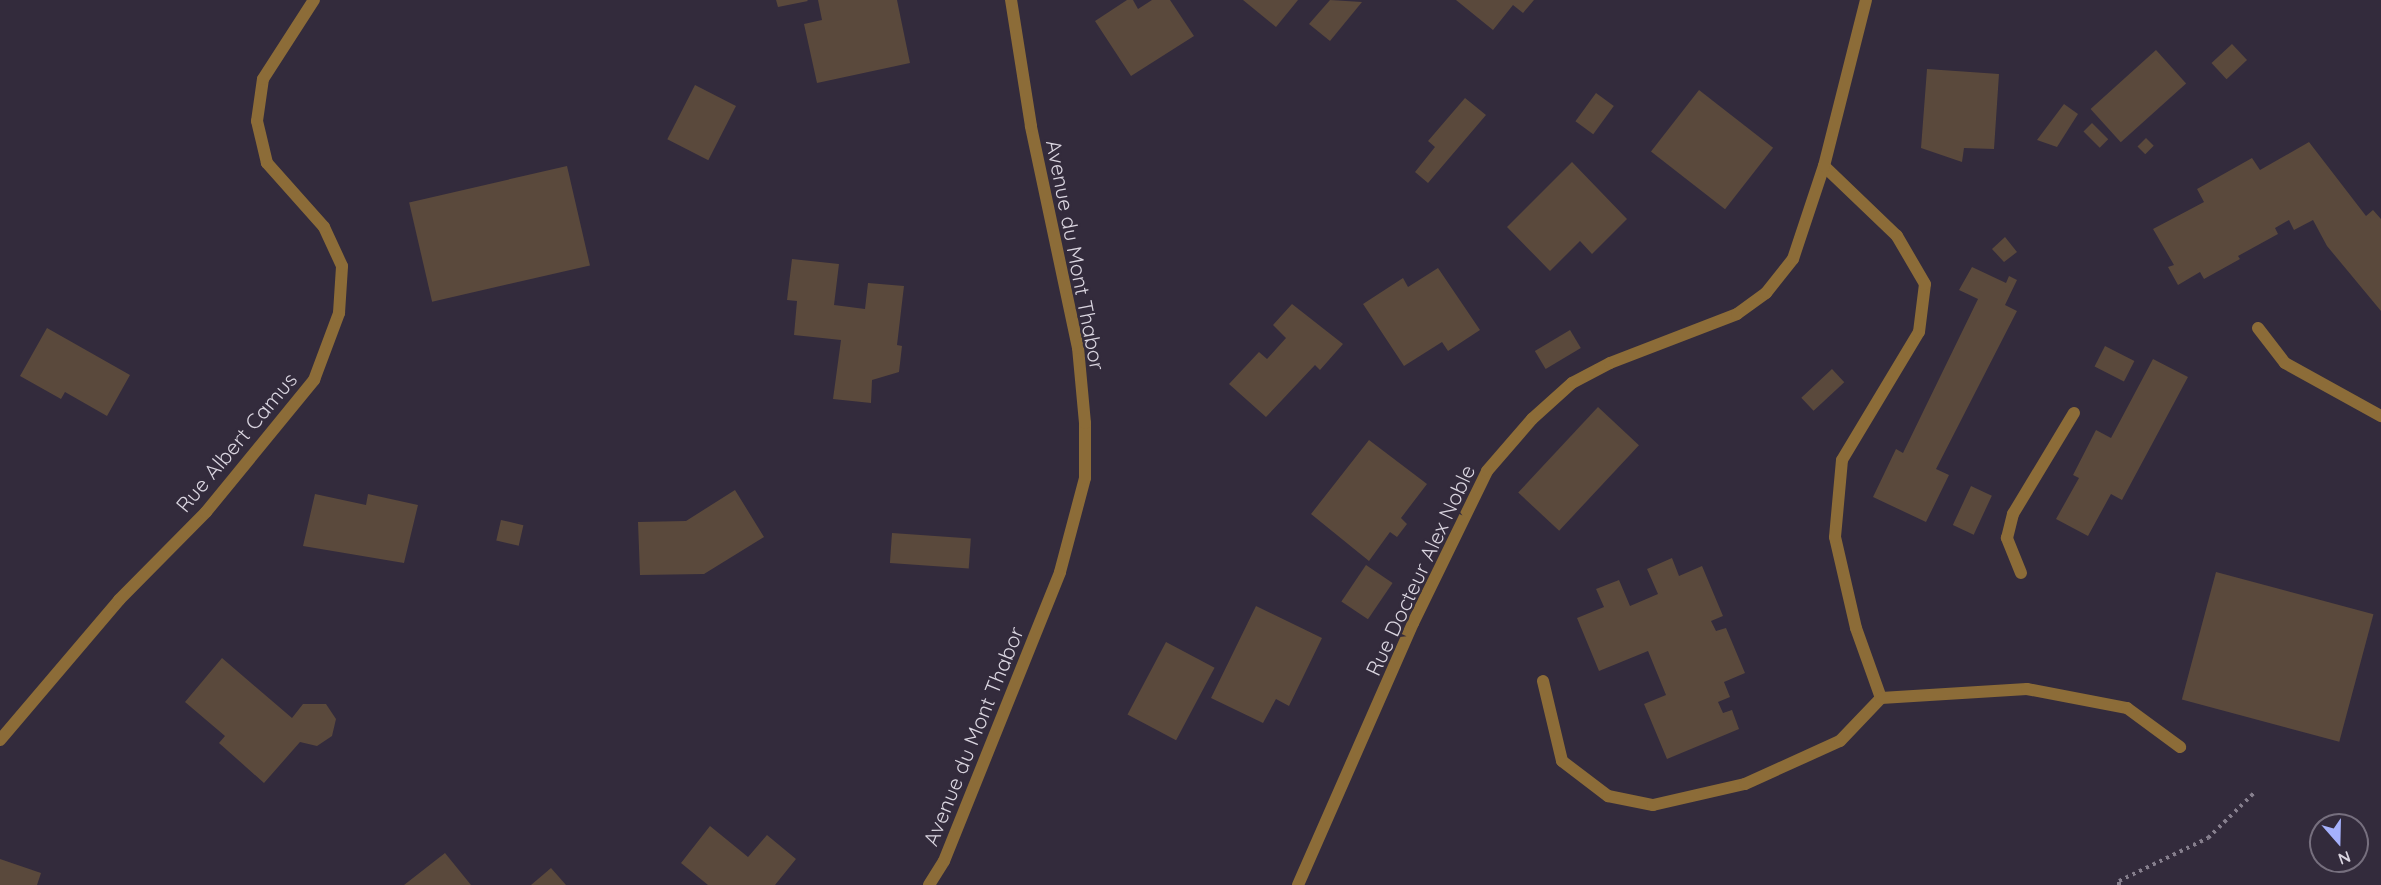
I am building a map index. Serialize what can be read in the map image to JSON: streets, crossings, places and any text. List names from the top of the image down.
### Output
{
  "streets": {
    "street": ["Avenue du Mont Thabor", "Rue Albert Camus", "Rue Docteur Alex Noble"]
  },
  "north": "bottom"
}
